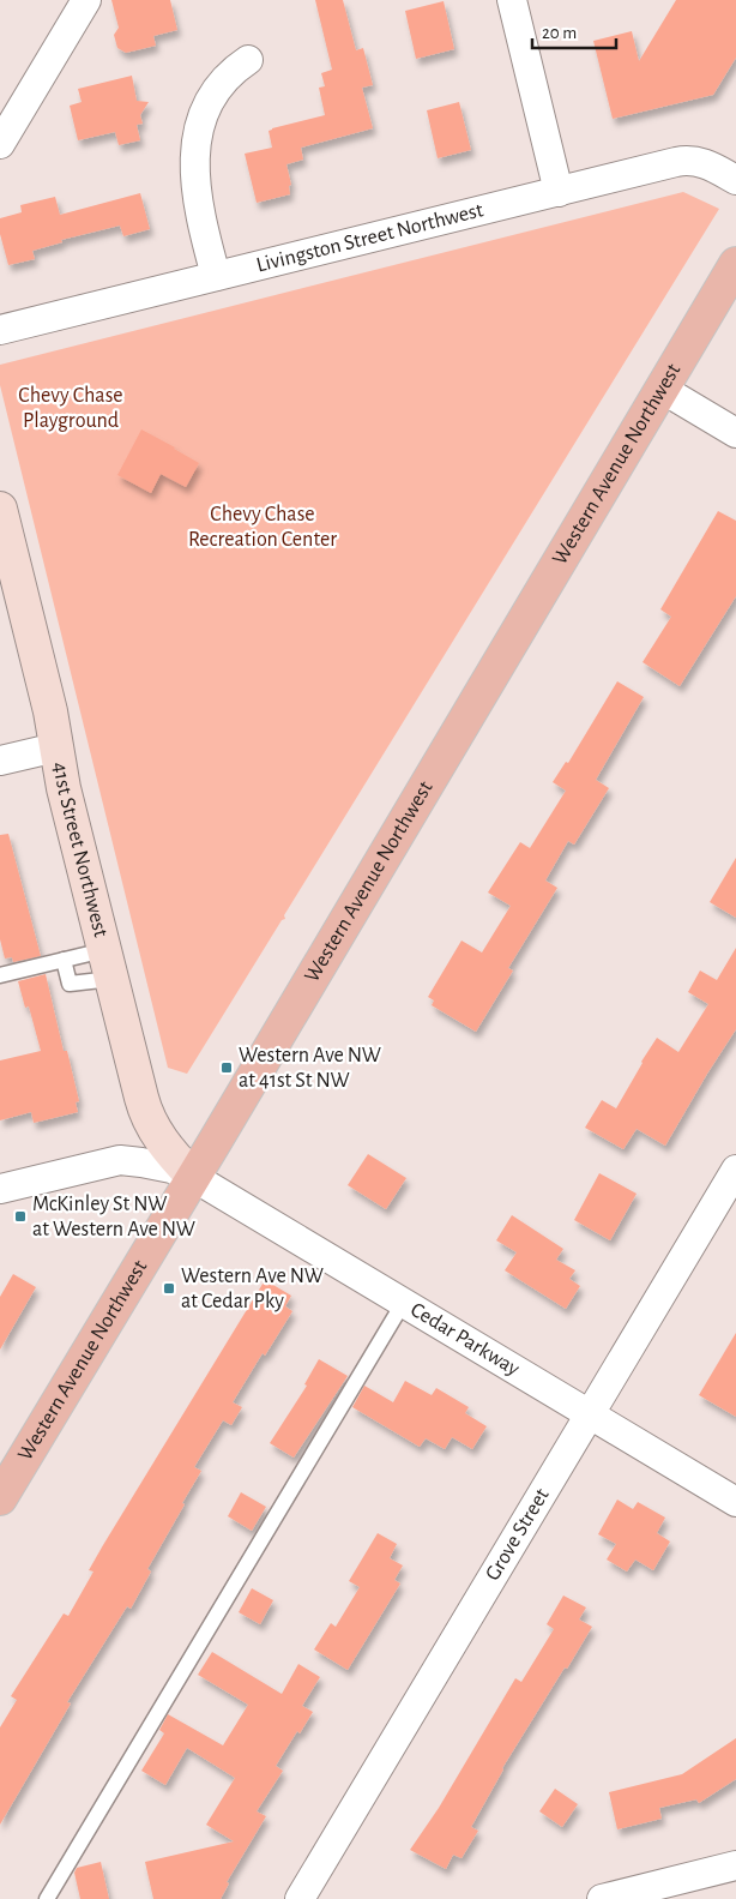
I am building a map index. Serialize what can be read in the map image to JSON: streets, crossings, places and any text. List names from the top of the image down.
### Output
{
  "streets": {
    "main road": ["Western Avenue Northwest", "41st Street Northwest"],
    "street": ["Livingston Street Northwest", "Cedar Parkway", "Grove Street"]
  },
  "crossings": [
    ["Western Avenue Northwest", "41st Street Northwest"],
    ["Western Avenue Northwest", "Cedar Parkway"],
    ["41st Street Northwest", "Cedar Parkway"],
    ["Cedar Parkway", "Grove Street"]
  ],
  "parks": ["Chevy Chase Playground", "Chevy Chase Recreation Center"],
  "places": {
    "transit": ["Western Ave NW at 41st St NW", "McKinley St NW at Western Ave NW", "Western Ave NW at Cedar Pky"]
  },
  "scale_bar": "20 m"
}
